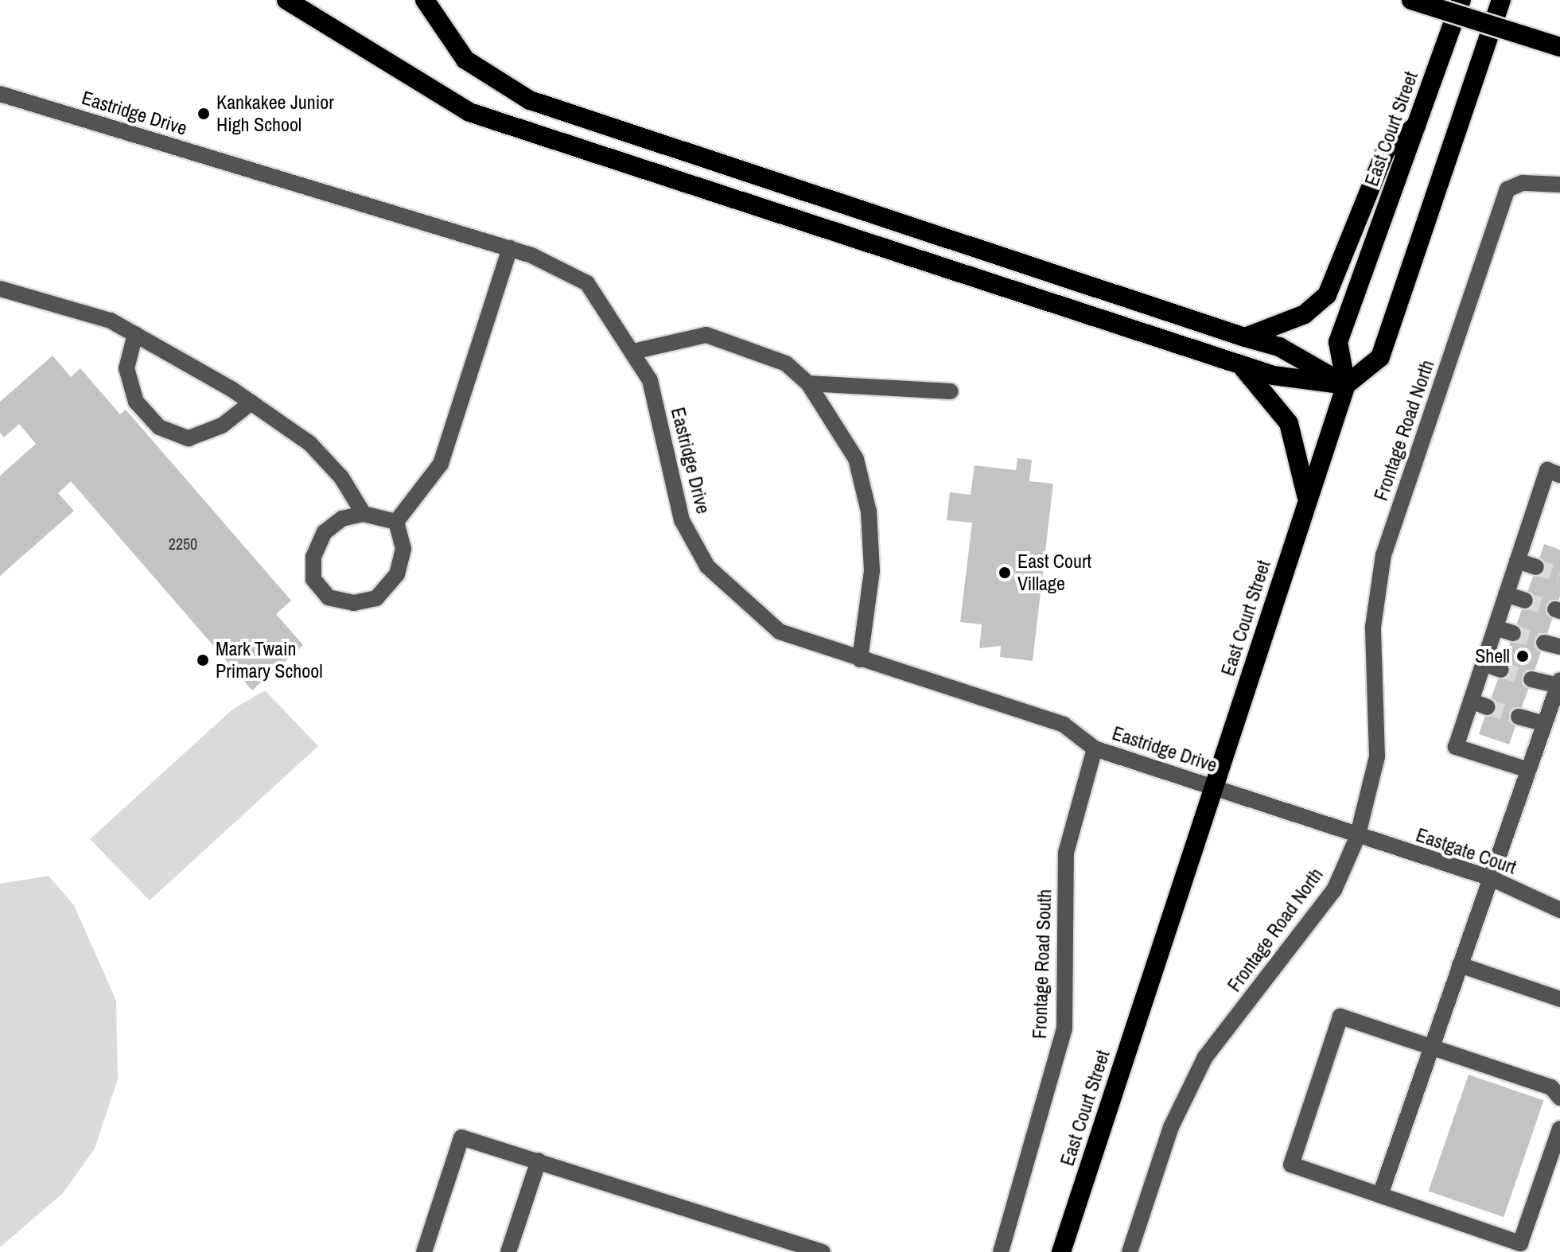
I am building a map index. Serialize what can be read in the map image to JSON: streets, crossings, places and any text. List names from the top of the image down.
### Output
{
  "streets": {
    "highway": ["East Court Street"],
    "street": [
      "Eastridge Drive",
      "Frontage Road North",
      "Eastgate Court",
      "Frontage Road South"
    ]
  },
  "crossings": [
    ["Eastridge Drive", "East Court Street"],
    ["Eastridge Drive", "Frontage Road North"],
    ["Eastridge Drive", "Eastgate Court"],
    ["Eastridge Drive", "Frontage Road South"],
    ["Frontage Road North", "Eastgate Court"]
  ],
  "places": [
    "Kankakee Junior High School",
    "East Court Village",
    "Shell",
    "Mark Twain Primary School"
  ],
  "house_numbers": ["2250"]
}
